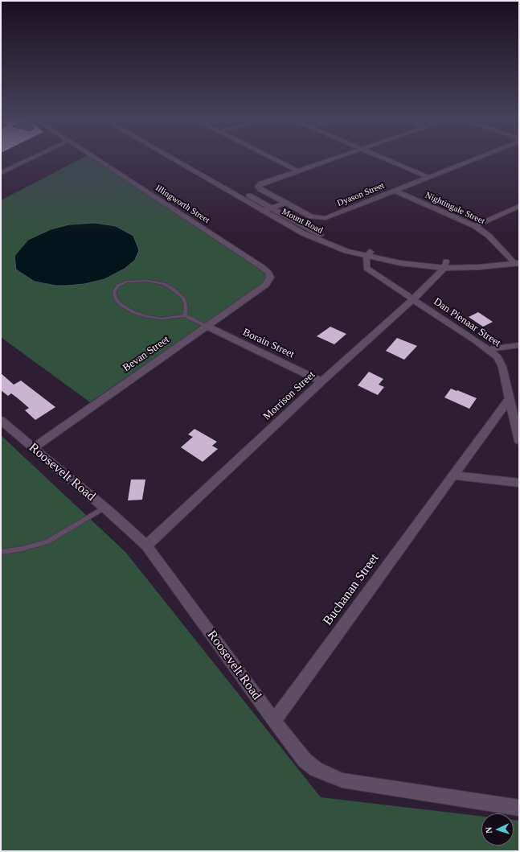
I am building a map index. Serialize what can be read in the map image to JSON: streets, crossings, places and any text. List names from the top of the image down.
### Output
{
  "streets": {
    "street": [
      "Dyason Street",
      "Illingworth Street",
      "Nightingale Street",
      "Mount Road",
      "Dan Pienaar Street",
      "Borain Street",
      "Bevan Street",
      "Morrison Street",
      "Roosevelt Road",
      "Buchanan Street"
    ]
  },
  "crossings": [
    ["Dyason Street", "Nightingale Street"],
    ["Illingworth Street", "Bevan Street"],
    ["Nightingale Street", "Mount Road"],
    ["Mount Road", "Dan Pienaar Street"],
    ["Mount Road", "Morrison Street"],
    ["Dan Pienaar Street", "Morrison Street"],
    ["Dan Pienaar Street", "Buchanan Street"],
    ["Borain Street", "Bevan Street"],
    ["Borain Street", "Morrison Street"],
    ["Bevan Street", "Roosevelt Road"],
    ["Morrison Street", "Roosevelt Road"],
    ["Roosevelt Road", "Buchanan Street"]
  ],
  "north": "left"
}
